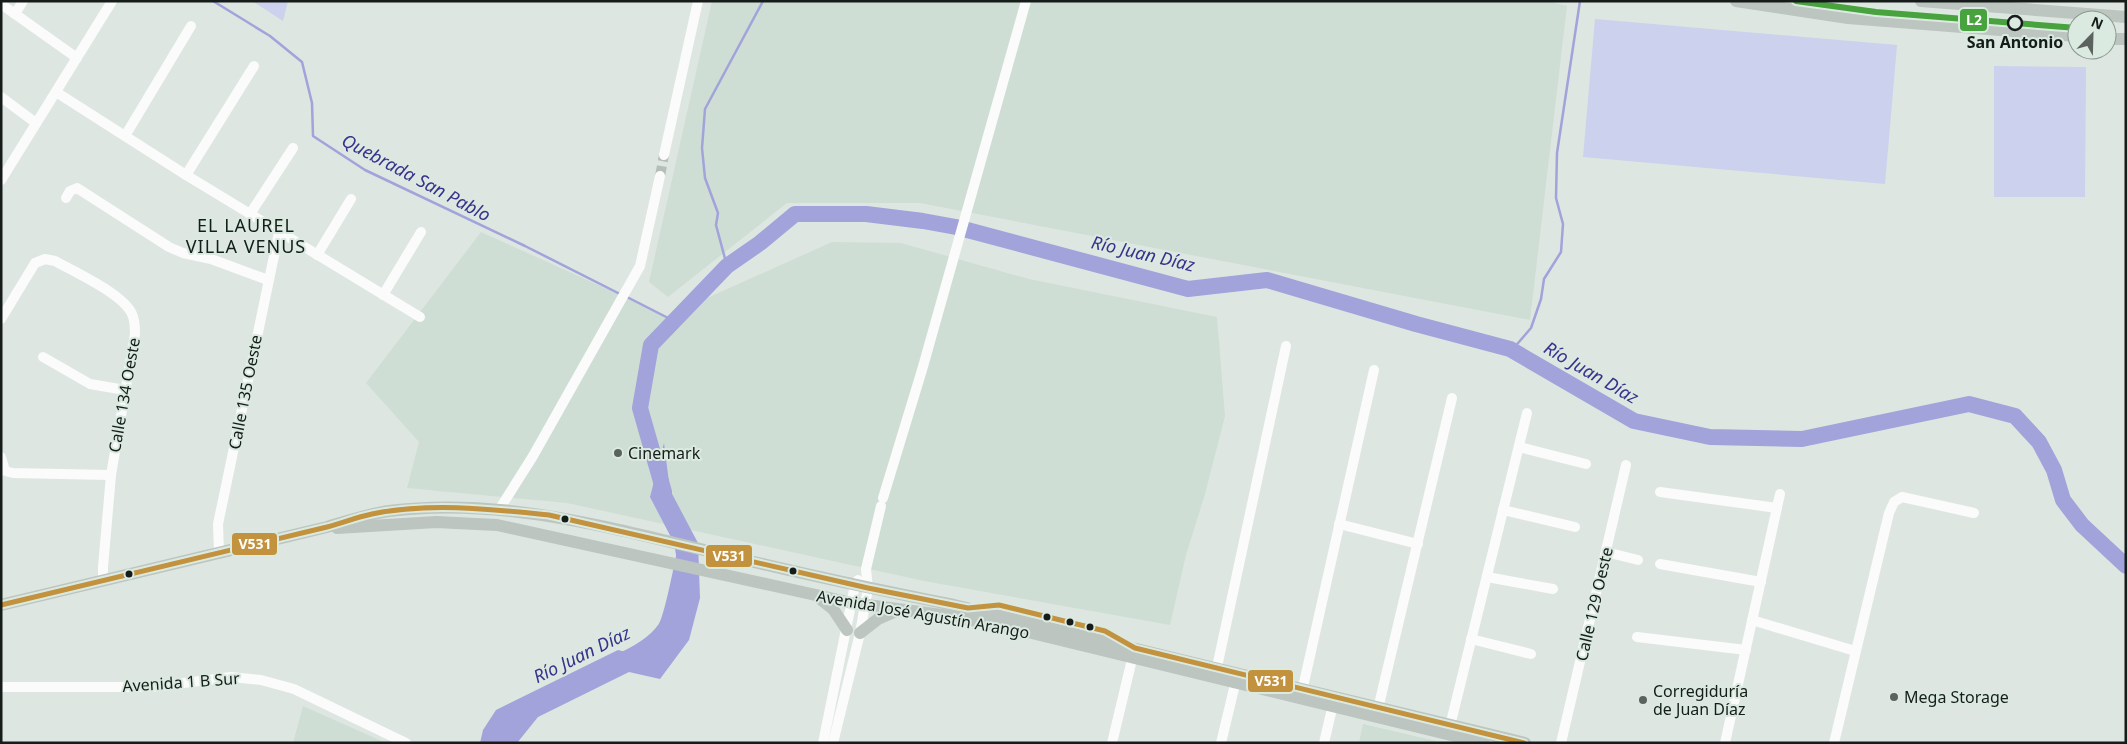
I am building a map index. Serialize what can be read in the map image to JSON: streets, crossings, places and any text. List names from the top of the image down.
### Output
{
  "streets": {
    "main road": ["Avenida José Agustín Arango"],
    "street": [
      "Calle 135 Oeste",
      "Calle 134 Oeste",
      "Calle 129 Oeste",
      "Avenida 1 B Sur"
    ]
  },
  "crossings": [
    ["Calle 135 Oeste", "Avenida José Agustín Arango"],
    ["Calle 134 Oeste", "Avenida José Agustín Arango"]
  ],
  "districts": ["EL LAUREL VILLA VENUS"],
  "water": ["Quebrada San Pablo", "Río Juan Díaz"],
  "places": [
    "San Antonio",
    "Cinemark",
    "Mega Storage",
    "Corregiduría de Juan Díaz"
  ],
  "lines": ["transit line L2", "transit line V531"],
  "north": "top right"
}
